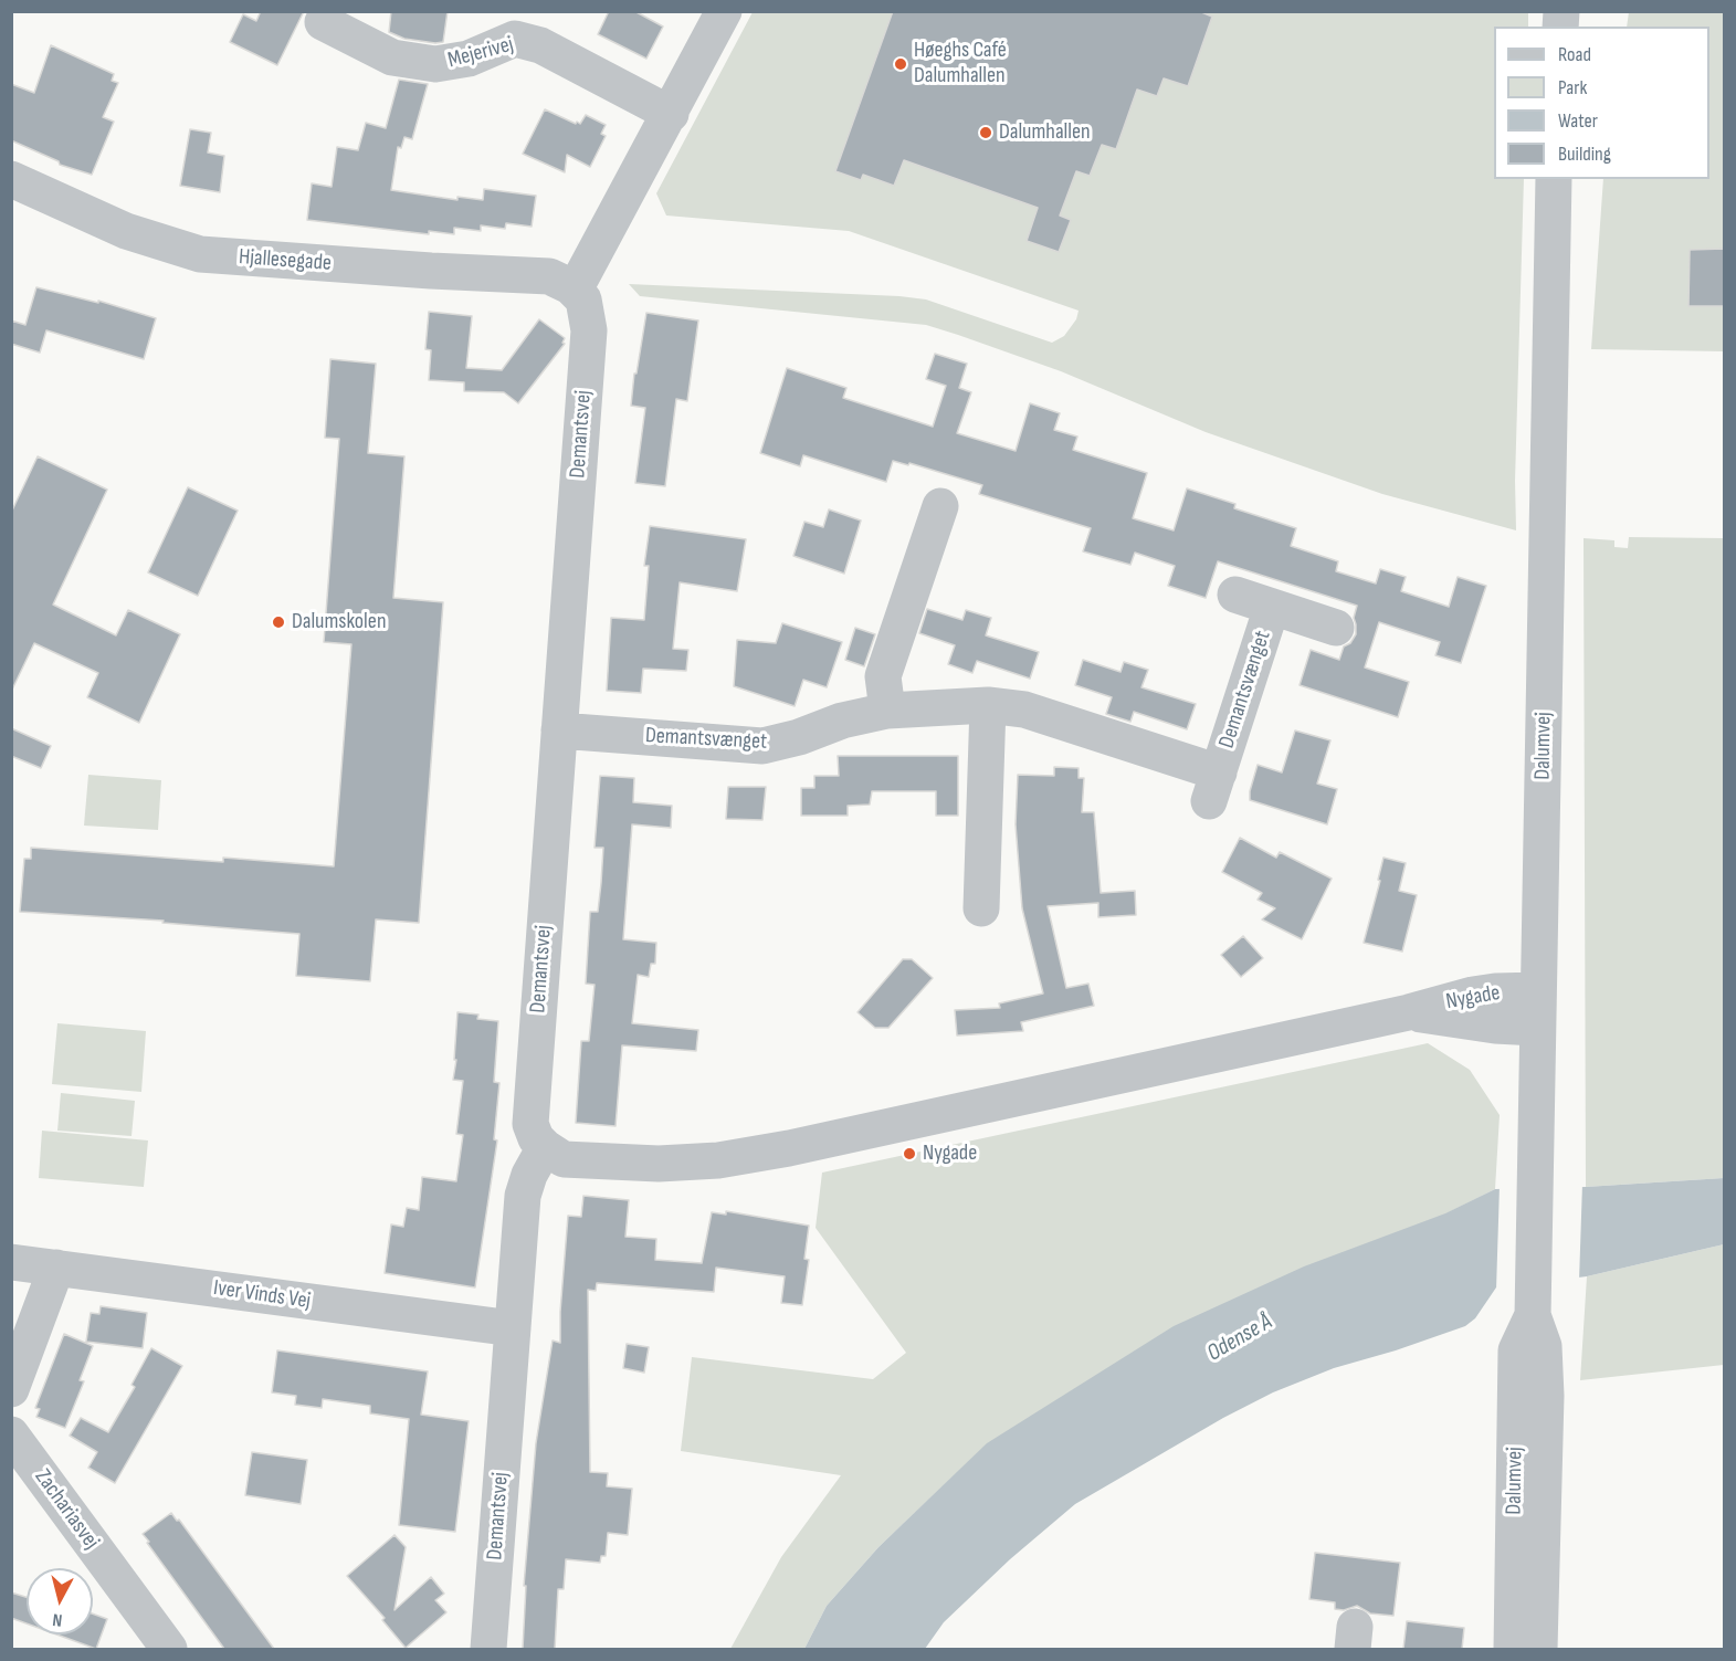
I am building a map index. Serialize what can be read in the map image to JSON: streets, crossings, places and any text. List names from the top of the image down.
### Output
{
  "streets": {
    "street": [
      "Mejerivej",
      "Hjallesegade",
      "Demantsvej",
      "Demantsvænget",
      "Dalumvej",
      "Nygade",
      "Iver Vinds Vej",
      "Zachariasvej"
    ]
  },
  "crossings": [
    ["Hjallesegade", "Demantsvej"],
    ["Demantsvej", "Demantsvænget"],
    ["Demantsvej", "Nygade"],
    ["Demantsvej", "Iver Vinds Vej"],
    ["Dalumvej", "Nygade"]
  ],
  "water": ["Odense Å"],
  "places": [
    "Høeghs Café Dalumhallen",
    "Dalumhallen",
    "Dalumskolen",
    "Nygade"
  ],
  "legend": [
    "Road",
    "Park",
    "Water",
    "Building"
  ],
  "north": "bottom"
}
